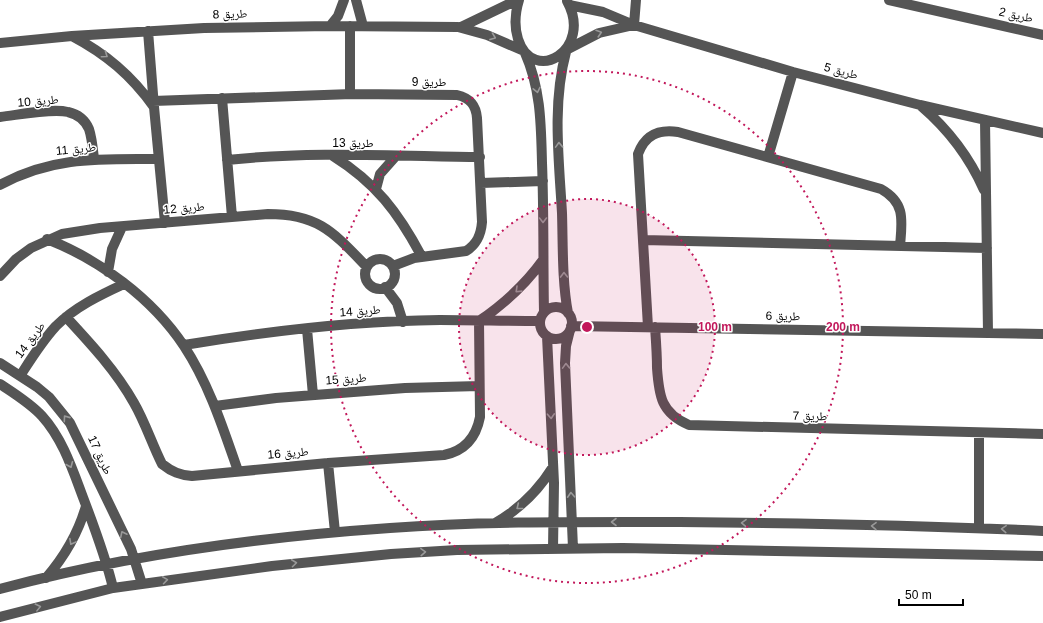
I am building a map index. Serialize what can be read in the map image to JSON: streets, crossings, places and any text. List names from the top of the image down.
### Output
{
  "streets": {
    "street": [
      "طريق 8",
      "طريق 2",
      "طريق 5",
      "طريق 9",
      "طريق 10",
      "طريق 13",
      "طريق 11",
      "طريق 12",
      "طريق 14",
      "طريق 6",
      "طريق 15",
      "طريق 7",
      "طريق 16",
      "طريق 17"
    ]
  },
  "crossings": [
    ["طريق 8", "طريق 5"],
    ["طريق 9", "طريق 13"],
    ["طريق 9", "طريق 12"],
    ["طريق 10", "طريق 11"],
    ["طريق 14", "طريق 6"],
    ["طريق 14", "طريق 16"],
    ["طريق 14", "طريق 17"],
    ["طريق 6", "طريق 7"],
    ["طريق 15", "طريق 16"]
  ],
  "scale_bar": "50 m",
  "rings": ["100 m", "200 m"]
}
